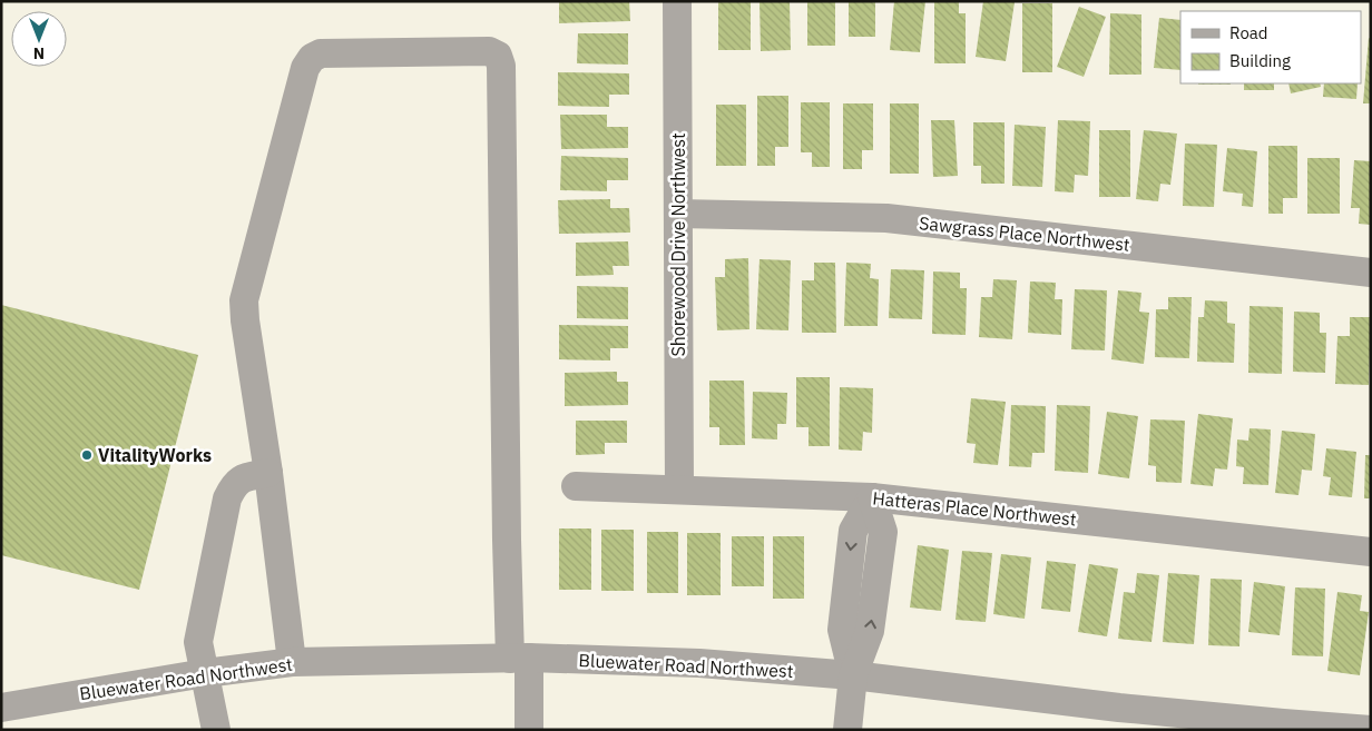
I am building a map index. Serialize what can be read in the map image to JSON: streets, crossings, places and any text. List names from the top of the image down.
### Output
{
  "streets": {
    "street": [
      "Sawgrass Place Northwest",
      "Shorewood Drive Northwest",
      "Hatteras Place Northwest",
      "Bluewater Road Northwest"
    ]
  },
  "crossings": [
    ["Sawgrass Place Northwest", "Shorewood Drive Northwest"],
    ["Shorewood Drive Northwest", "Hatteras Place Northwest"]
  ],
  "places": ["VitalityWorks"],
  "legend": ["Road", "Building"],
  "north": "bottom"
}
